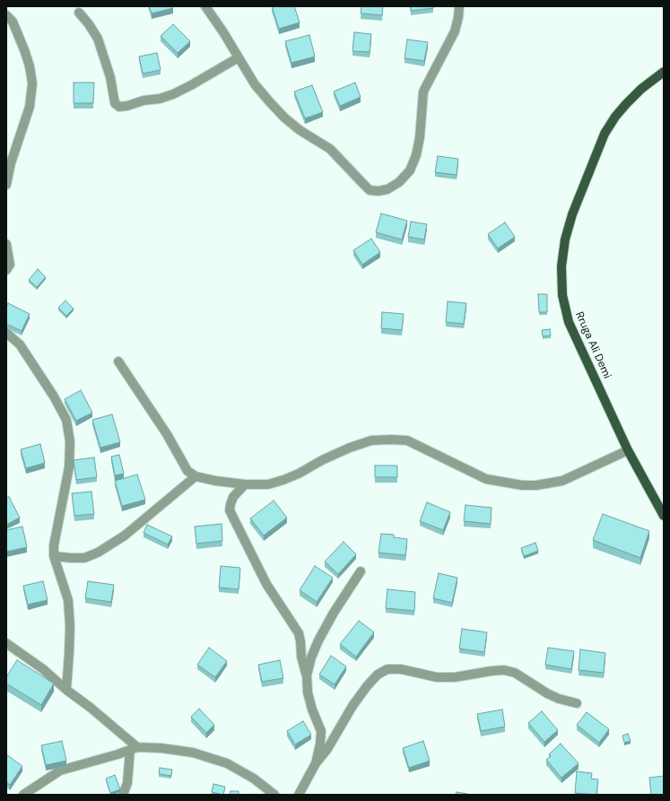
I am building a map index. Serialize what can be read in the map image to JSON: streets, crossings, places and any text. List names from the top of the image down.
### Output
{
  "streets": {
    "main road": ["Rruga Ali Demi"]
  }
}
